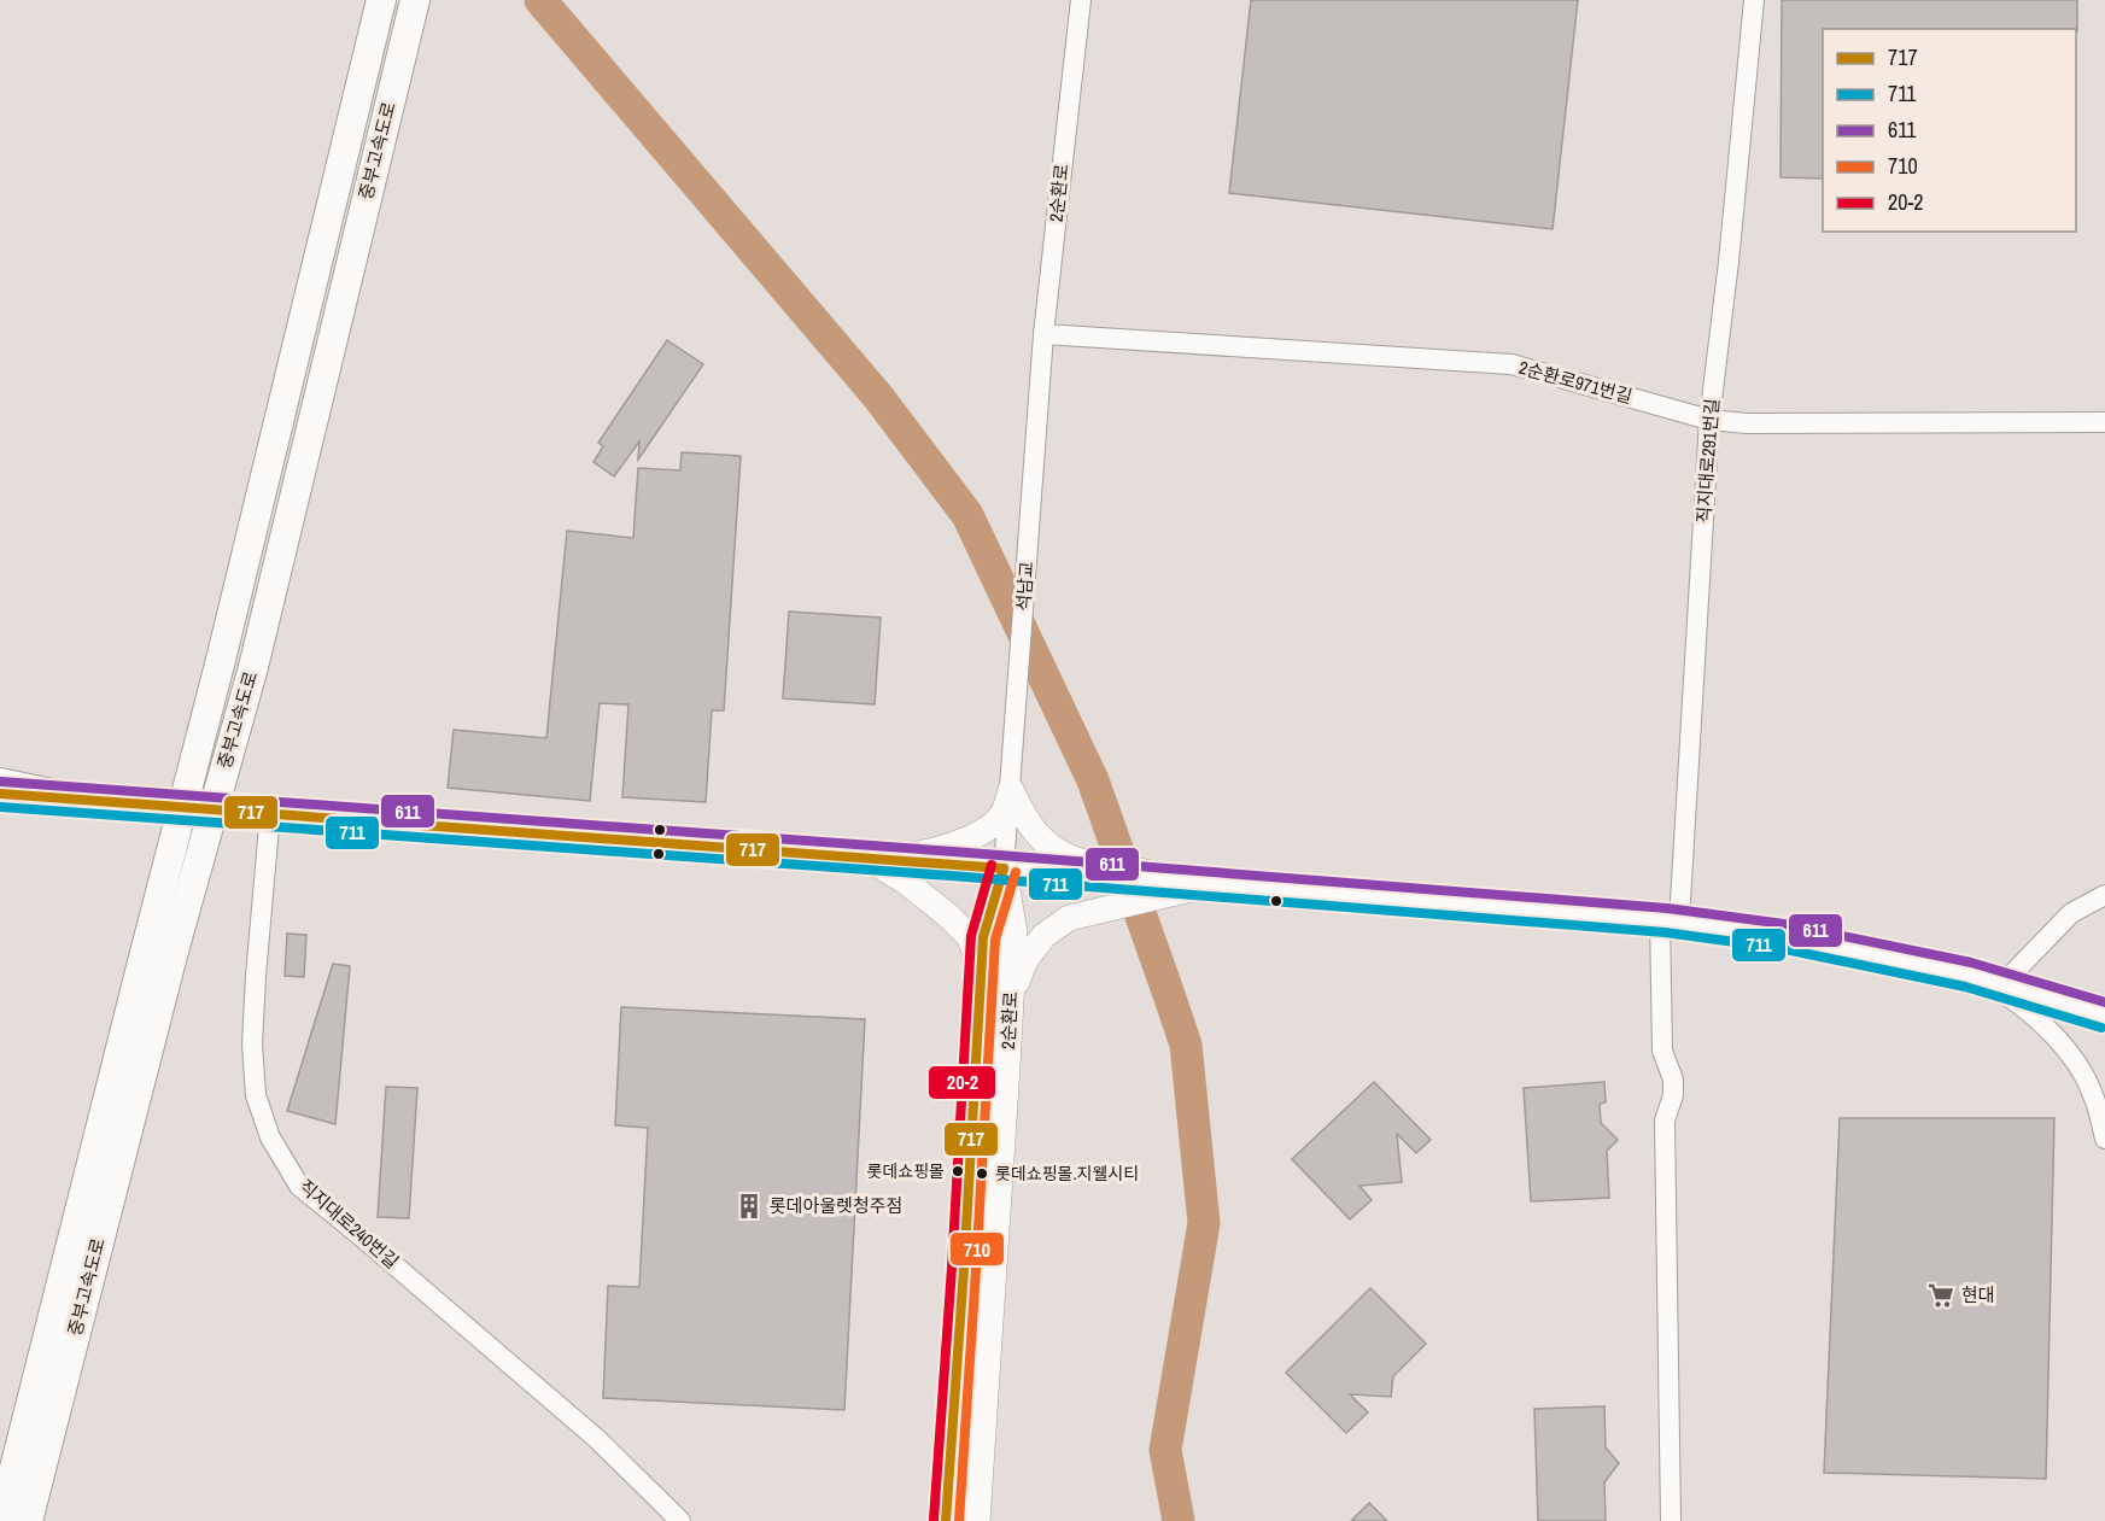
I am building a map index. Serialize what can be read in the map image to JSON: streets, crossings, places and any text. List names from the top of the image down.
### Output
{
  "streets": {
    "highway": ["중부고속도로"],
    "main road": ["2순환로"],
    "street": [
      "2순환로971번길",
      "직지대로291번길",
      "석남교",
      "직지대로240번길"
    ]
  },
  "crossings": [
    ["2순환로", "2순환로971번길"],
    ["2순환로", "석남교"],
    ["2순환로971번길", "직지대로291번길"]
  ],
  "places": {
    "other": ["롯데쇼핑몰", "롯데쇼핑몰.지웰시티"],
    "building": ["롯데아울렛청주점"],
    "supermarket": ["현대"]
  },
  "lines": [
    "transit line 611",
    "transit line 717",
    "transit line 711",
    "transit line 20-2",
    "transit line 710"
  ],
  "legend": [
    "717",
    "711",
    "611",
    "710",
    "20-2"
  ]
}
